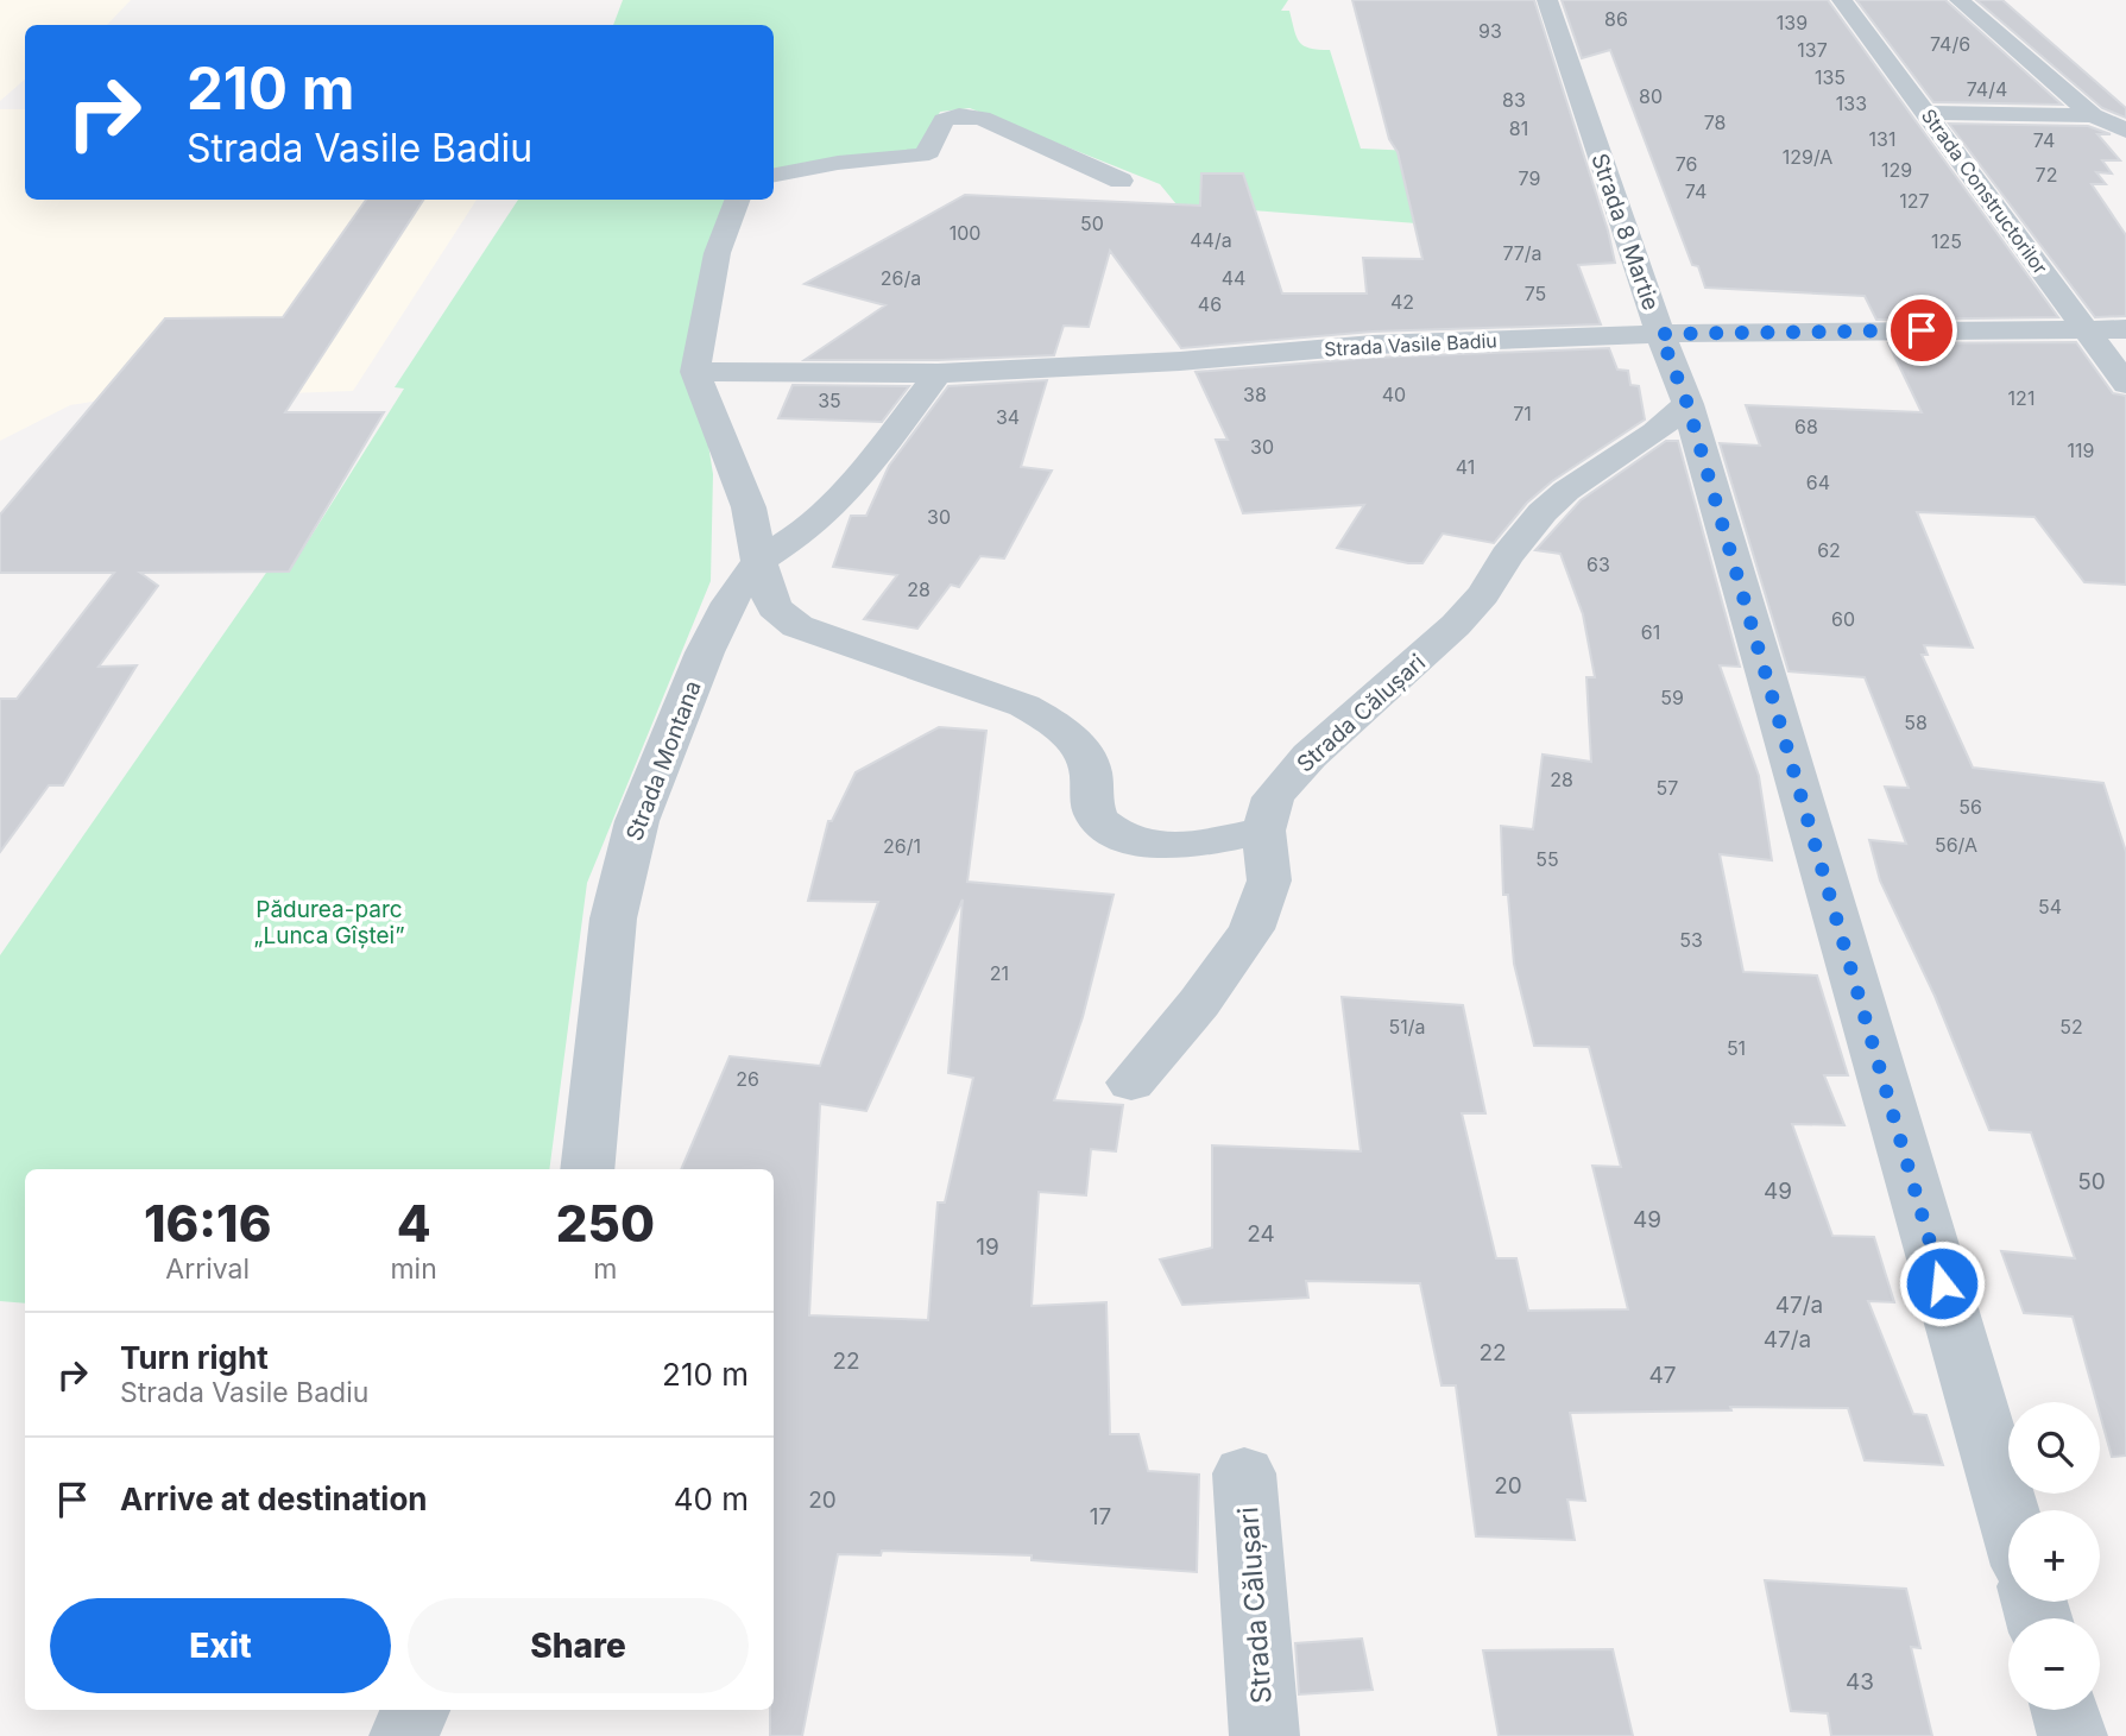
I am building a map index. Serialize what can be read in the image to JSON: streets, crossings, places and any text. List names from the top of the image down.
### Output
{
  "streets": {
    "street": [
      "Strada Constructorilor",
      "Strada 8 Martie",
      "Strada Vasile Badiu",
      "Strada Călușari",
      "Strada Montana"
    ]
  },
  "crossings": [
    ["Strada Constructorilor", "Strada Vasile Badiu"],
    ["Strada 8 Martie", "Strada Vasile Badiu"],
    ["Strada 8 Martie", "Strada Călușari"]
  ],
  "parks": ["Pădurea-parc „Lunca Gîștei”"],
  "house_numbers": [
    "86",
    "139",
    "93",
    "74/6",
    "137",
    "135",
    "74/4",
    "80",
    "83",
    "133",
    "78",
    "81",
    "131",
    "74",
    "129/A",
    "76",
    "129",
    "72",
    "79",
    "74",
    "127",
    "50",
    "100",
    "44/a",
    "125",
    "77/a",
    "26/a",
    "44",
    "75",
    "42",
    "46",
    "38",
    "40",
    "121",
    "35",
    "71",
    "34",
    "68",
    "30",
    "119",
    "41",
    "64",
    "30",
    "62",
    "63",
    "28",
    "60",
    "61",
    "59",
    "58",
    "28",
    "57",
    "56",
    "56/A",
    "26/1",
    "55",
    "54",
    "53",
    "21",
    "51/a",
    "52",
    "51",
    "26",
    "50",
    "49",
    "49",
    "24",
    "19",
    "47/a",
    "47/a",
    "22",
    "22",
    "47",
    "20",
    "20",
    "17",
    "43"
  ],
  "page": {
    "turn": ["210 m", "Strada Vasile Badiu"],
    "eta": [
      "16:16",
      "Arrival",
      "4",
      "min",
      "250",
      "m"
    ],
    "list": [
      {
        "name": "Turn right",
        "note": "Strada Vasile Badiu",
        "value": "210 m"
      },
      {
        "name": "Arrive at destination",
        "value": "40 m"
      }
    ],
    "map_buttons": ["+", "−"],
    "buttons": ["Exit", "Share"]
  }
}
